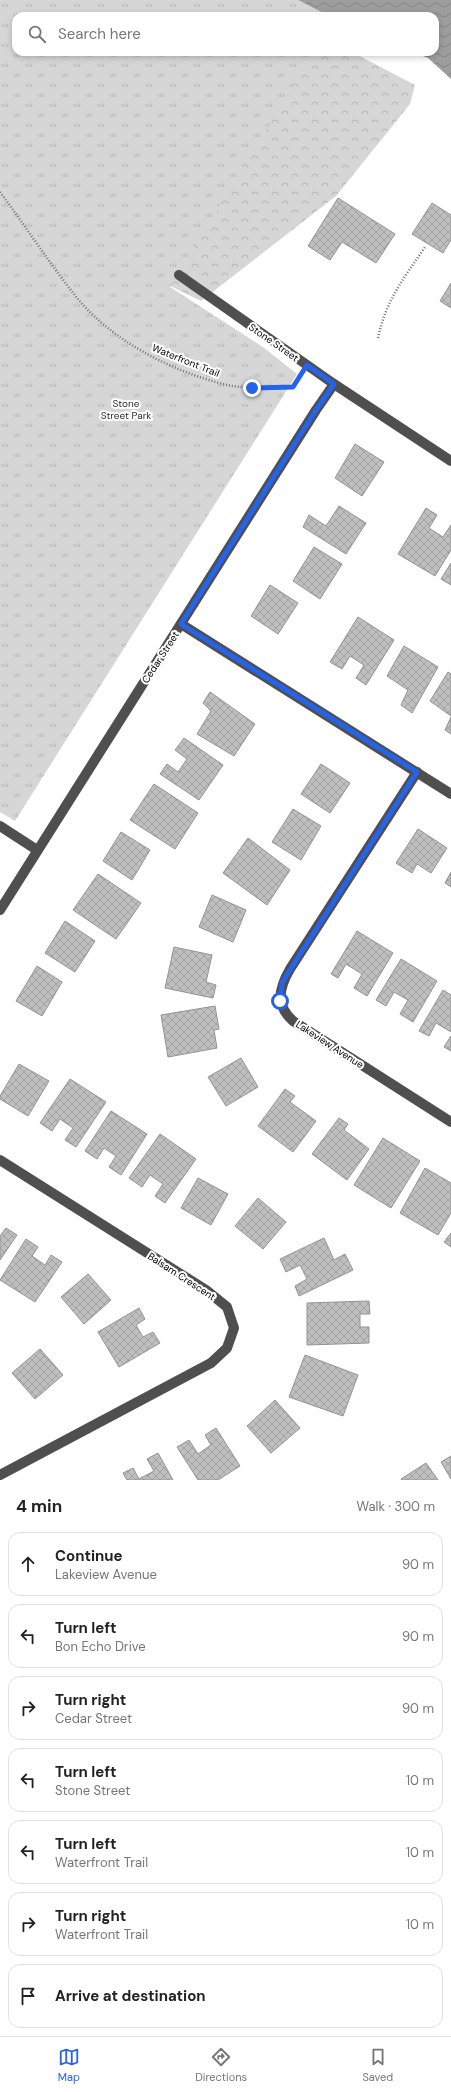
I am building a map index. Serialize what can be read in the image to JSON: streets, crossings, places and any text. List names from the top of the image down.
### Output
{
  "streets": {
    "street": [
      "Stone Street",
      "Cedar Street",
      "Lakeview Avenue",
      "Balsam Crescent"
    ],
    "path": ["Waterfront Trail"]
  },
  "crossings": [
    ["Stone Street", "Waterfront Trail"],
    ["Stone Street", "Cedar Street"]
  ],
  "parks": ["Stone Street Park"],
  "page": {
    "search": "Search here",
    "heading": ["4 min", "Walk · 300 m"],
    "list": [
      ["Continue", "Lakeview Avenue", "90 m"],
      ["Turn left", "Bon Echo Drive", "90 m"],
      ["Turn right", "Cedar Street", "90 m"],
      ["Turn left", "Stone Street", "10 m"],
      ["Turn left", "Waterfront Trail", "10 m"],
      ["Turn right", "Waterfront Trail", "10 m"],
      "Arrive at destination"
    ],
    "nav": ["Map", "Directions", "Saved"]
  }
}
